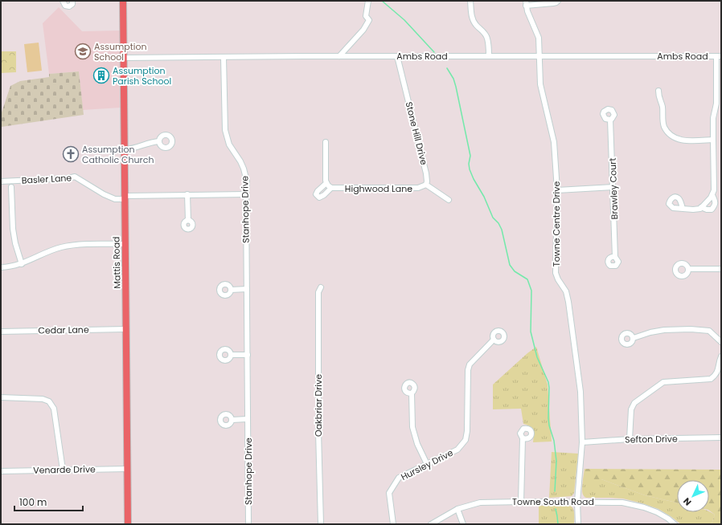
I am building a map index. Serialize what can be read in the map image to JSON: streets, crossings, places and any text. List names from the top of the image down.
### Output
{
  "streets": {
    "main road": ["Mattis Road"],
    "street": [
      "Ambs Road",
      "Stone Hill Drive",
      "Basler Lane",
      "Highwood Lane",
      "Brawley Court",
      "Stanhope Drive",
      "Towne Centre Drive",
      "Cedar Lane",
      "Oakbriar Drive",
      "Sefton Drive",
      "Hursley Drive",
      "Venarde Drive",
      "Towne South Road"
    ]
  },
  "crossings": [
    ["Ambs Road", "Stone Hill Drive"],
    ["Ambs Road", "Stanhope Drive"],
    ["Ambs Road", "Towne Centre Drive"],
    ["Ambs Road", "Mattis Road"],
    ["Stone Hill Drive", "Highwood Lane"],
    ["Basler Lane", "Stanhope Drive"],
    ["Basler Lane", "Mattis Road"],
    ["Towne Centre Drive", "Sefton Drive"],
    ["Towne Centre Drive", "Towne South Road"],
    ["Mattis Road", "Cedar Lane"],
    ["Mattis Road", "Venarde Drive"]
  ],
  "places": {
    "school or university": ["Assumption School"],
    "building": ["Assumption Parish School"],
    "church": ["Assumption Catholic Church"]
  },
  "scale_bar": "100 m",
  "north": "bottom left"
}
